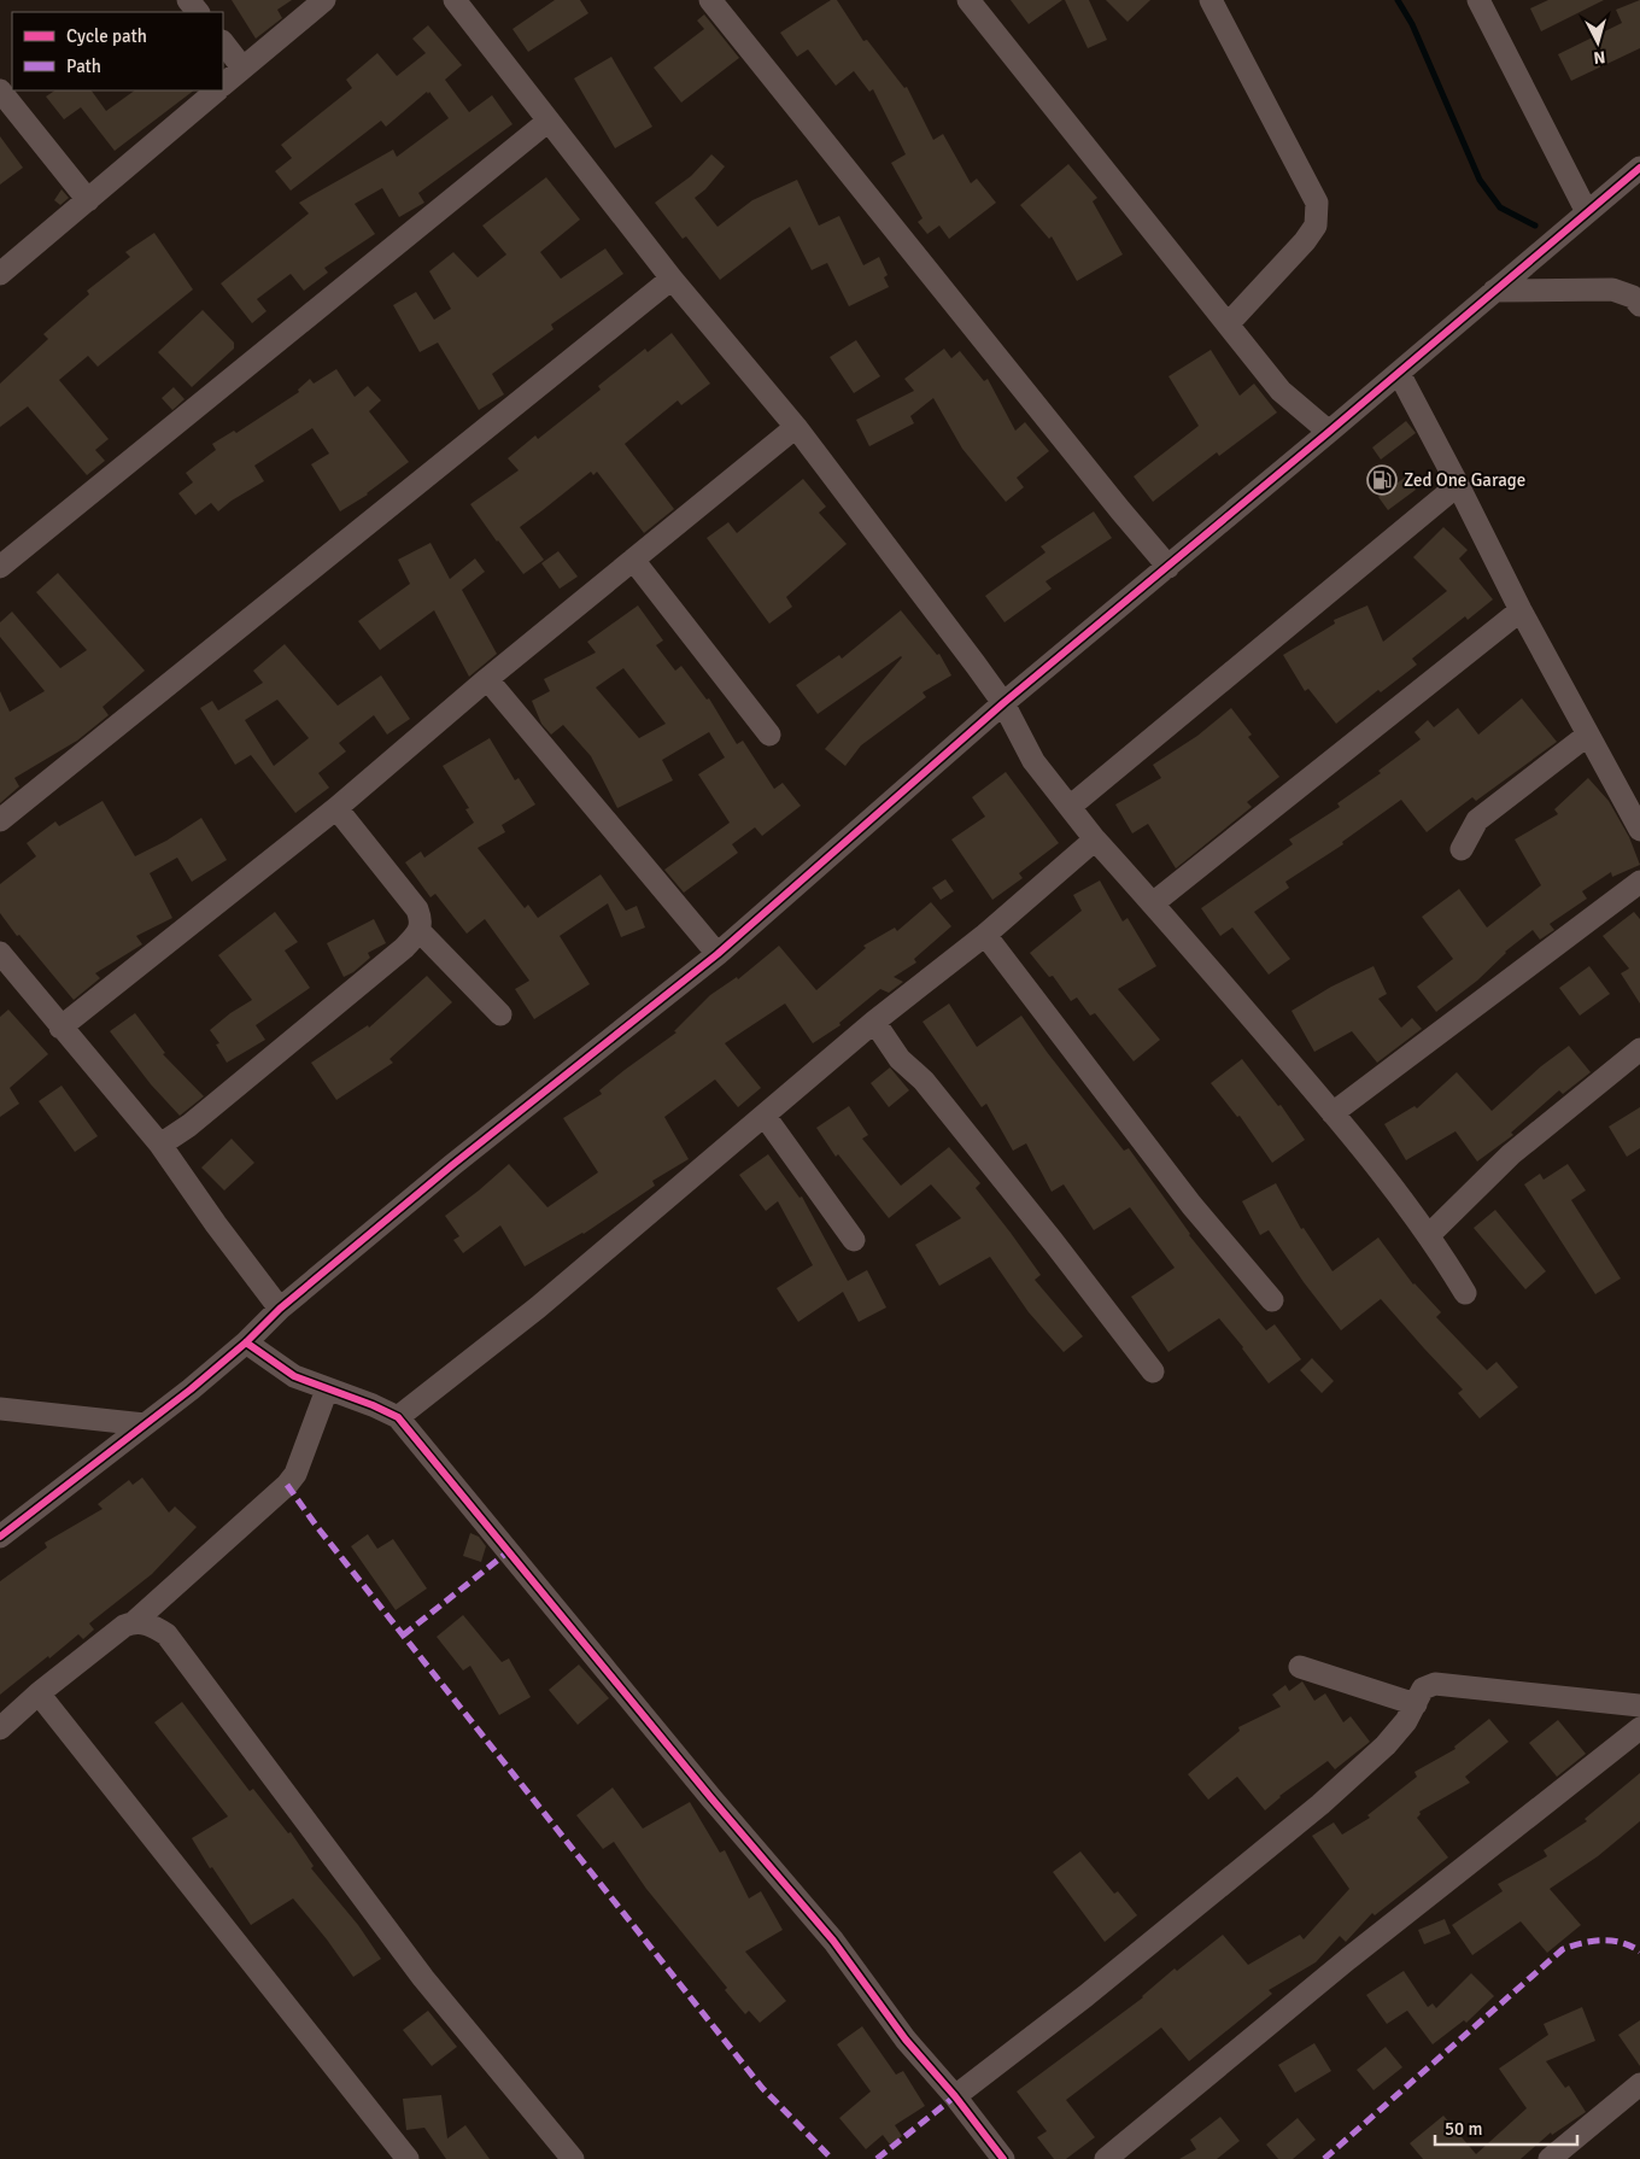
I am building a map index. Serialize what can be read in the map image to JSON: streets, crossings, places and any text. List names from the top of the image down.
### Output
{
  "places": {
    "fuel station": ["Zed One Garage"]
  },
  "legend": ["Cycle path", "Path"],
  "scale_bar": "50 m",
  "north": "bottom"
}
